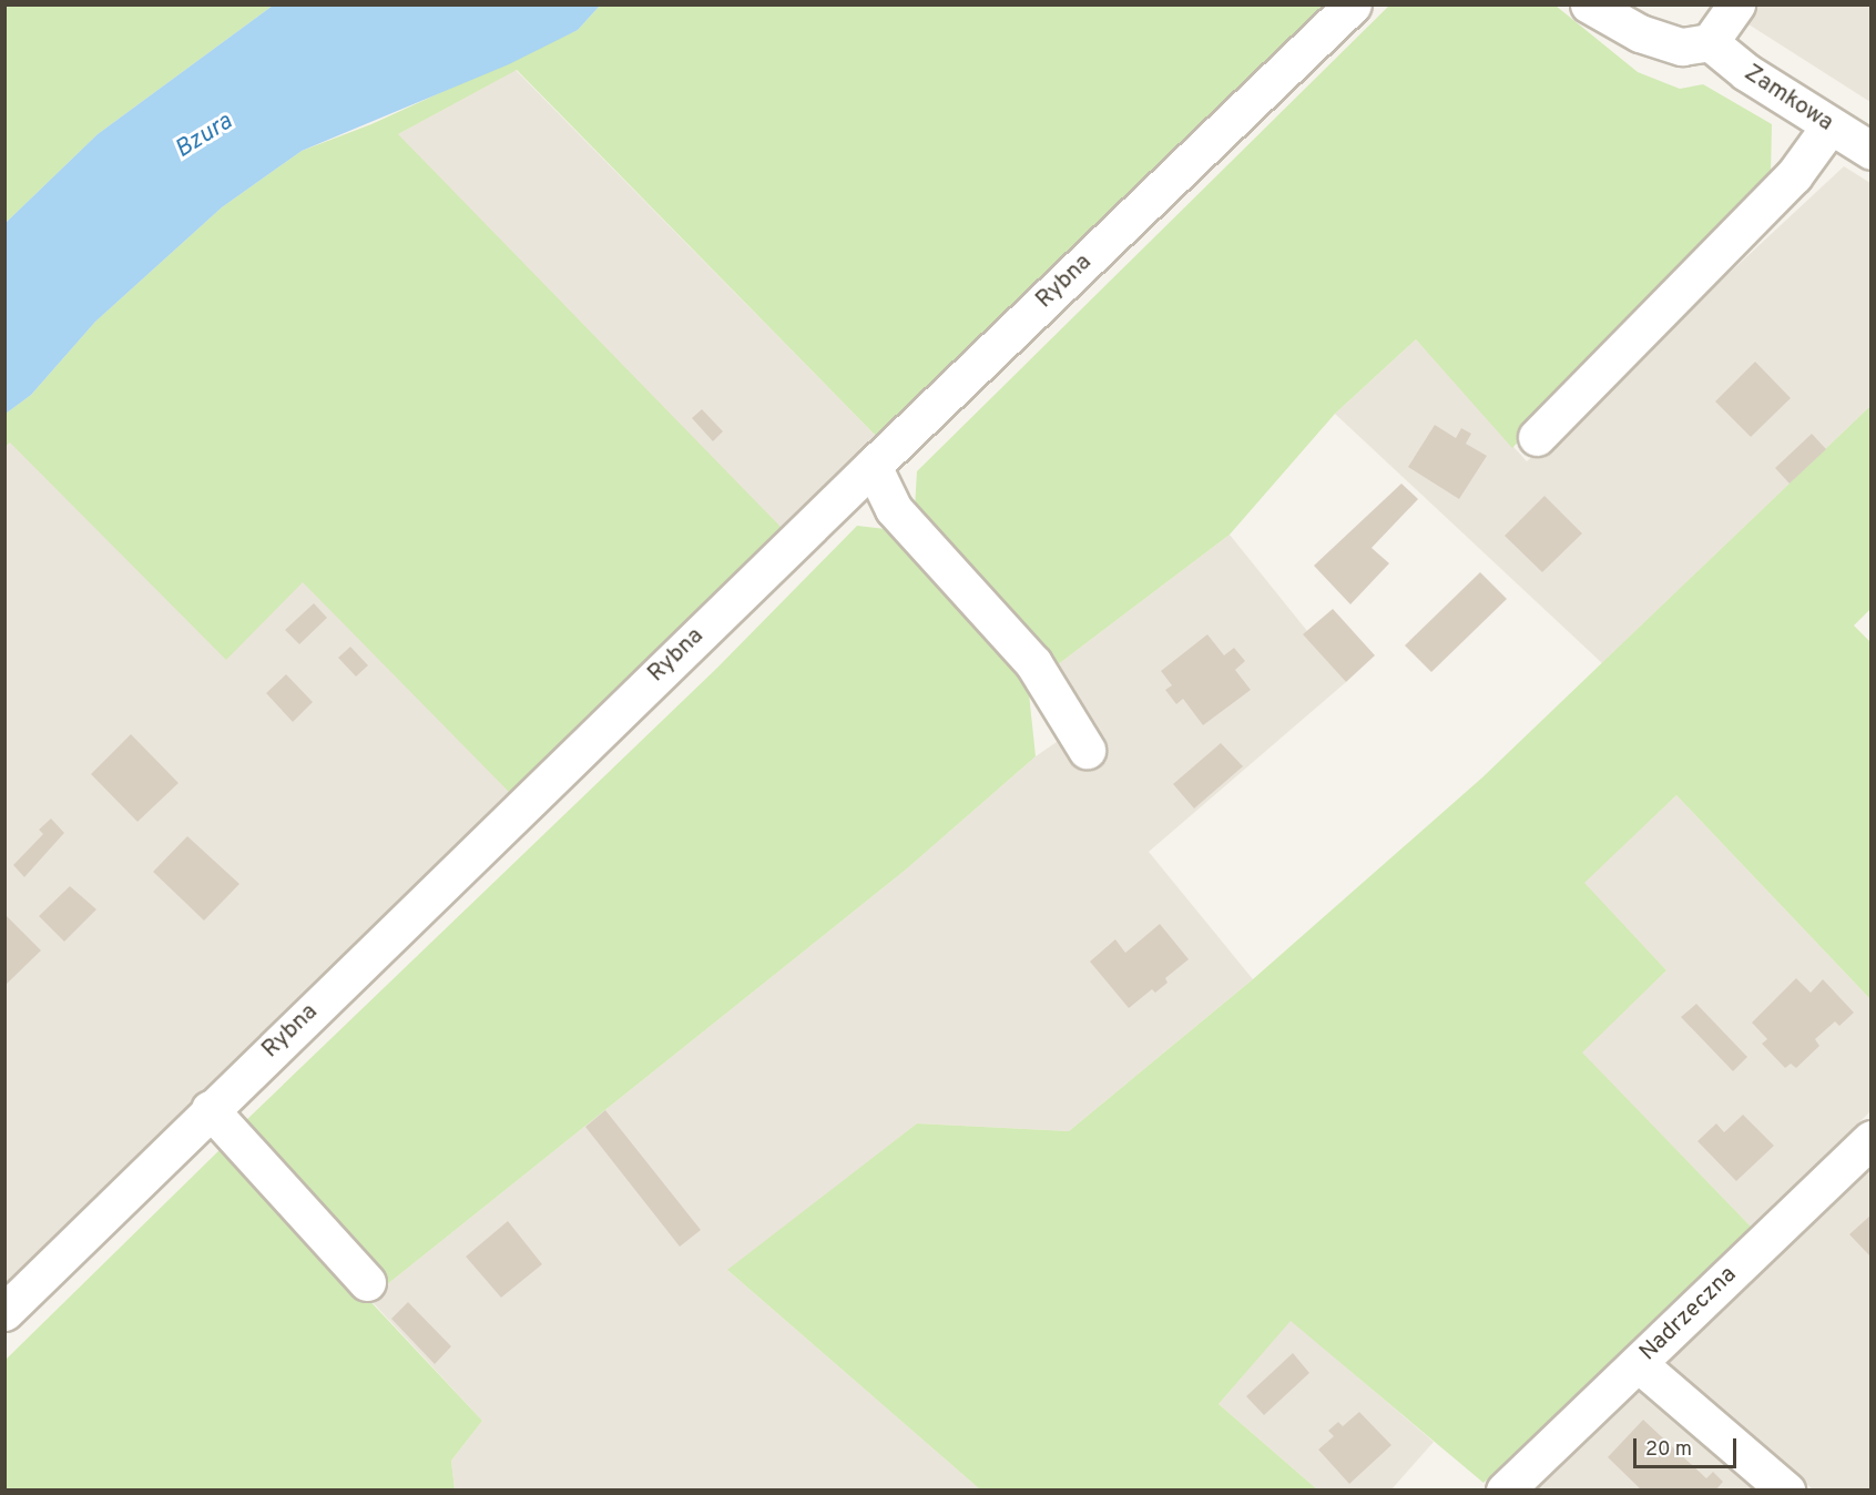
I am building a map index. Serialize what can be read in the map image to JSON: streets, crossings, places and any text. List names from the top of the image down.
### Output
{
  "streets": {
    "street": ["Zamkowa", "Rybna", "Nadrzeczna"]
  },
  "water": ["Bzura"],
  "scale_bar": "20 m"
}
